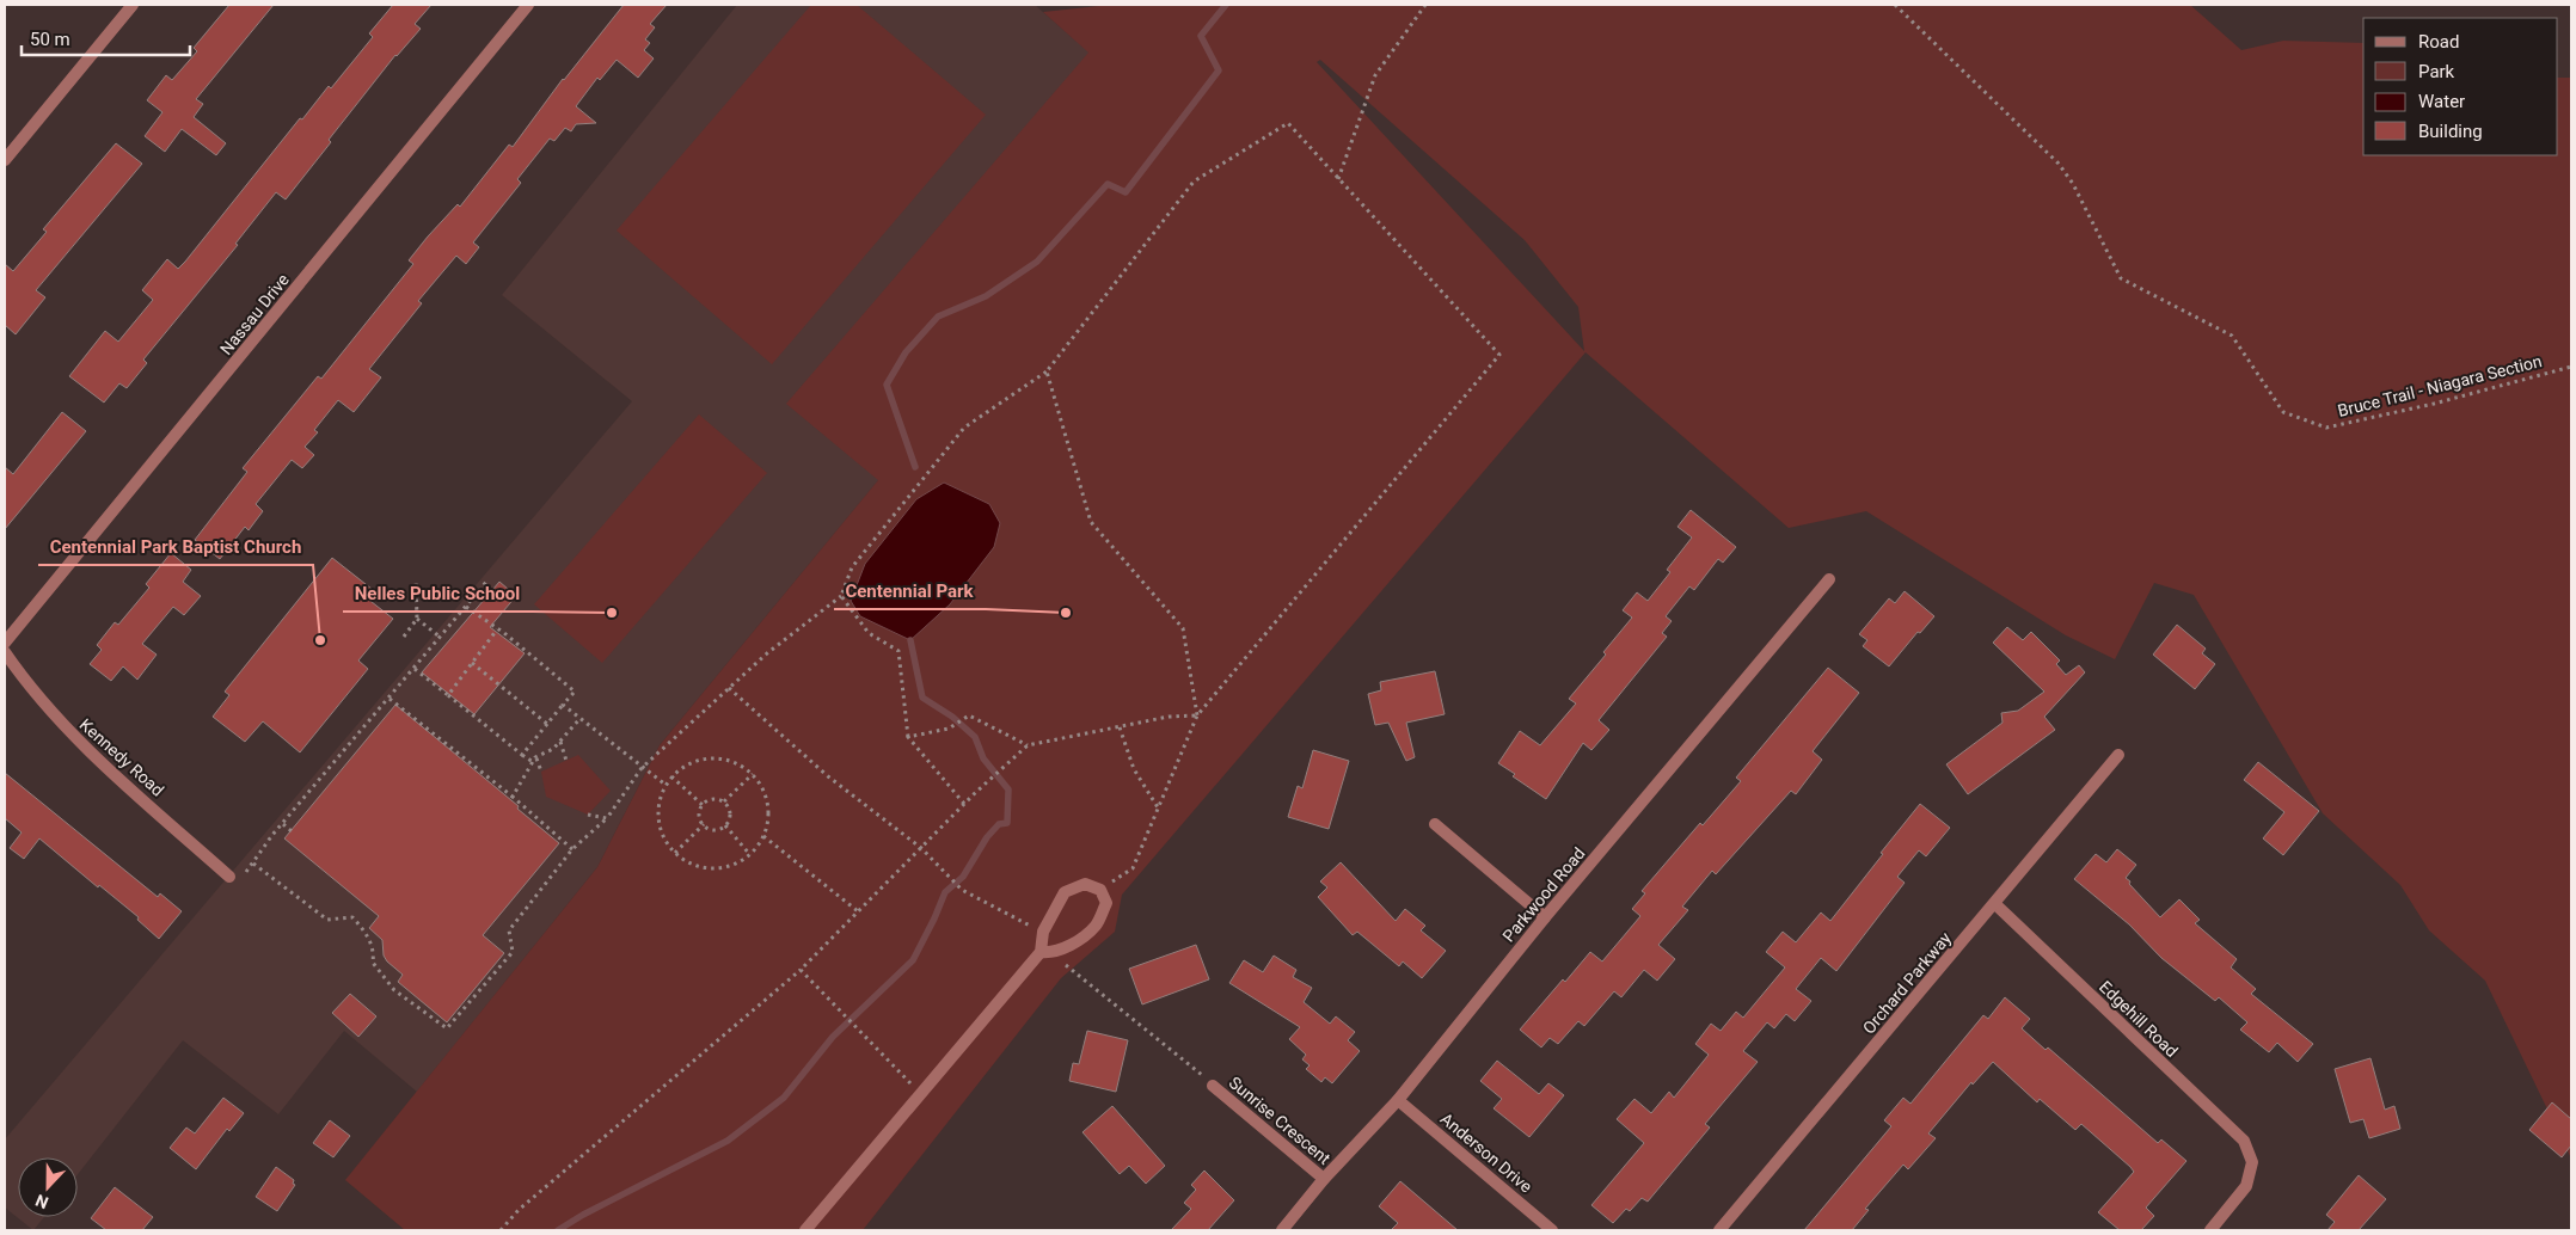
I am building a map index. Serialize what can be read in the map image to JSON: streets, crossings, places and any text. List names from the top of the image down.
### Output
{
  "streets": {
    "street": [
      "Nassau Drive",
      "Kennedy Road",
      "Parkwood Road",
      "Orchard Parkway",
      "Edgehill Road",
      "Sunrise Crescent",
      "Anderson Drive"
    ],
    "path": ["Bruce Trail - Niagara Section"]
  },
  "crossings": [
    ["Parkwood Road", "Sunrise Crescent"],
    ["Parkwood Road", "Anderson Drive"],
    ["Orchard Parkway", "Edgehill Road"]
  ],
  "places": ["Nelles Public School", "Centennial Park", "Centennial Park Baptist Church"],
  "legend": [
    "Road",
    "Park",
    "Water",
    "Building"
  ],
  "scale_bar": "50 m",
  "north": "bottom"
}
